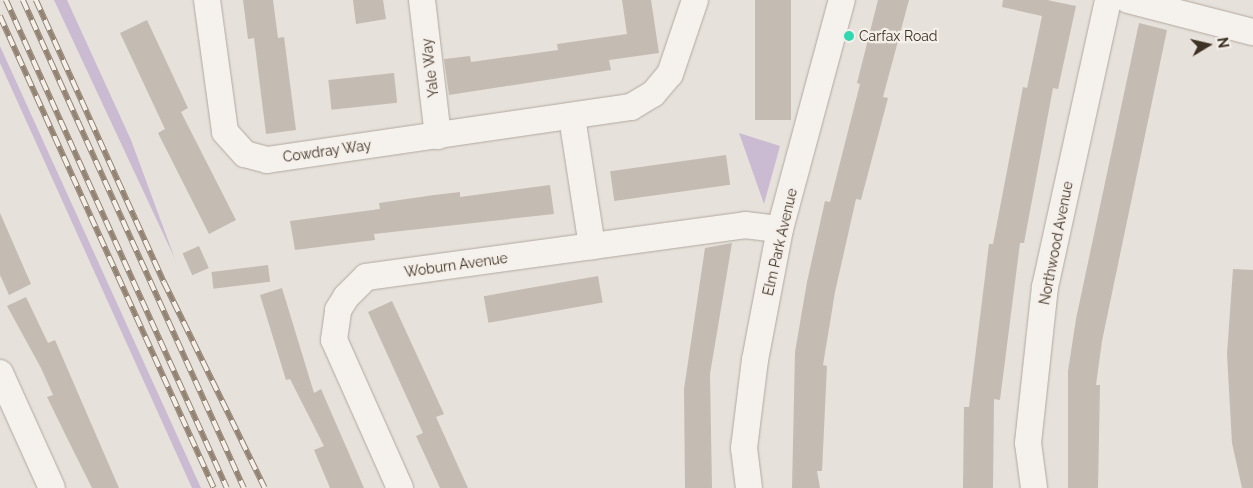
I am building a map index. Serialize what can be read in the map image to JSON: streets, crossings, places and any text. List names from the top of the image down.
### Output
{
  "streets": {
    "street": [
      "Yale Way",
      "Cowdray Way",
      "Elm Park Avenue",
      "Northwood Avenue",
      "Woburn Avenue"
    ]
  },
  "crossings": [
    ["Yale Way", "Cowdray Way"],
    ["Elm Park Avenue", "Woburn Avenue"]
  ],
  "places": ["Carfax Road"],
  "north": "right"
}
